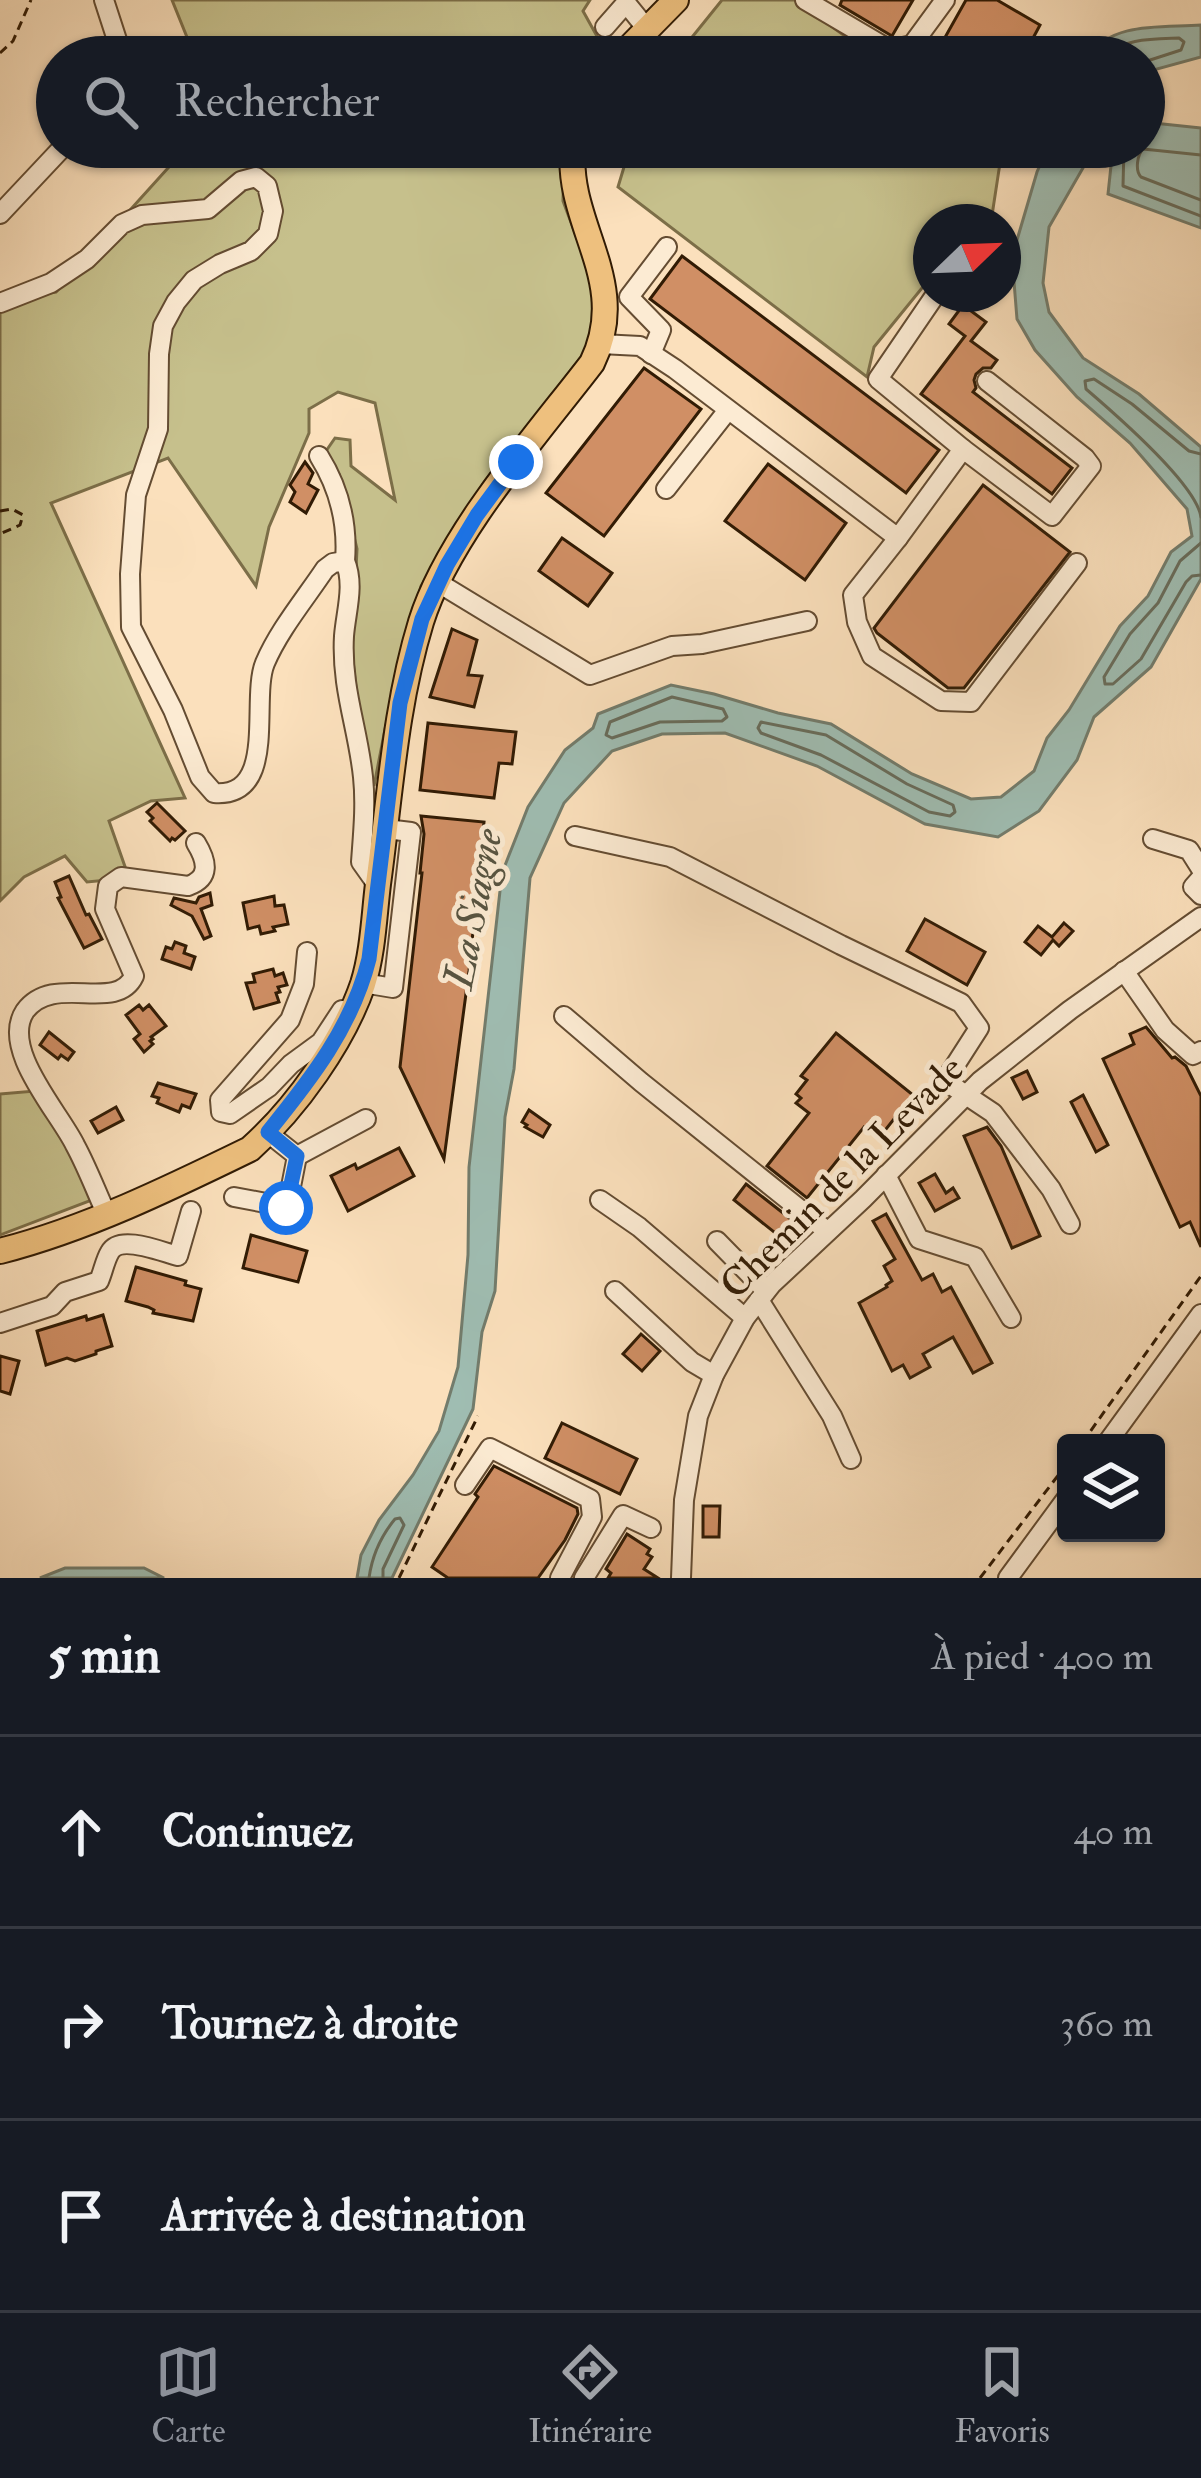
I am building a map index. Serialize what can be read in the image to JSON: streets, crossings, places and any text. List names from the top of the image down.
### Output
{
  "streets": {
    "street": ["Chemin de la Levade"]
  },
  "water": ["La Siagne"],
  "north": "top right",
  "page": {
    "search": "Rechercher",
    "heading": ["5 min", "À pied · 400 m"],
    "list": [
      ["Continuez", "40 m"],
      ["Tournez à droite", "360 m"],
      "Arrivée à destination"
    ],
    "nav": ["Carte", "Itinéraire", "Favoris"]
  }
}
